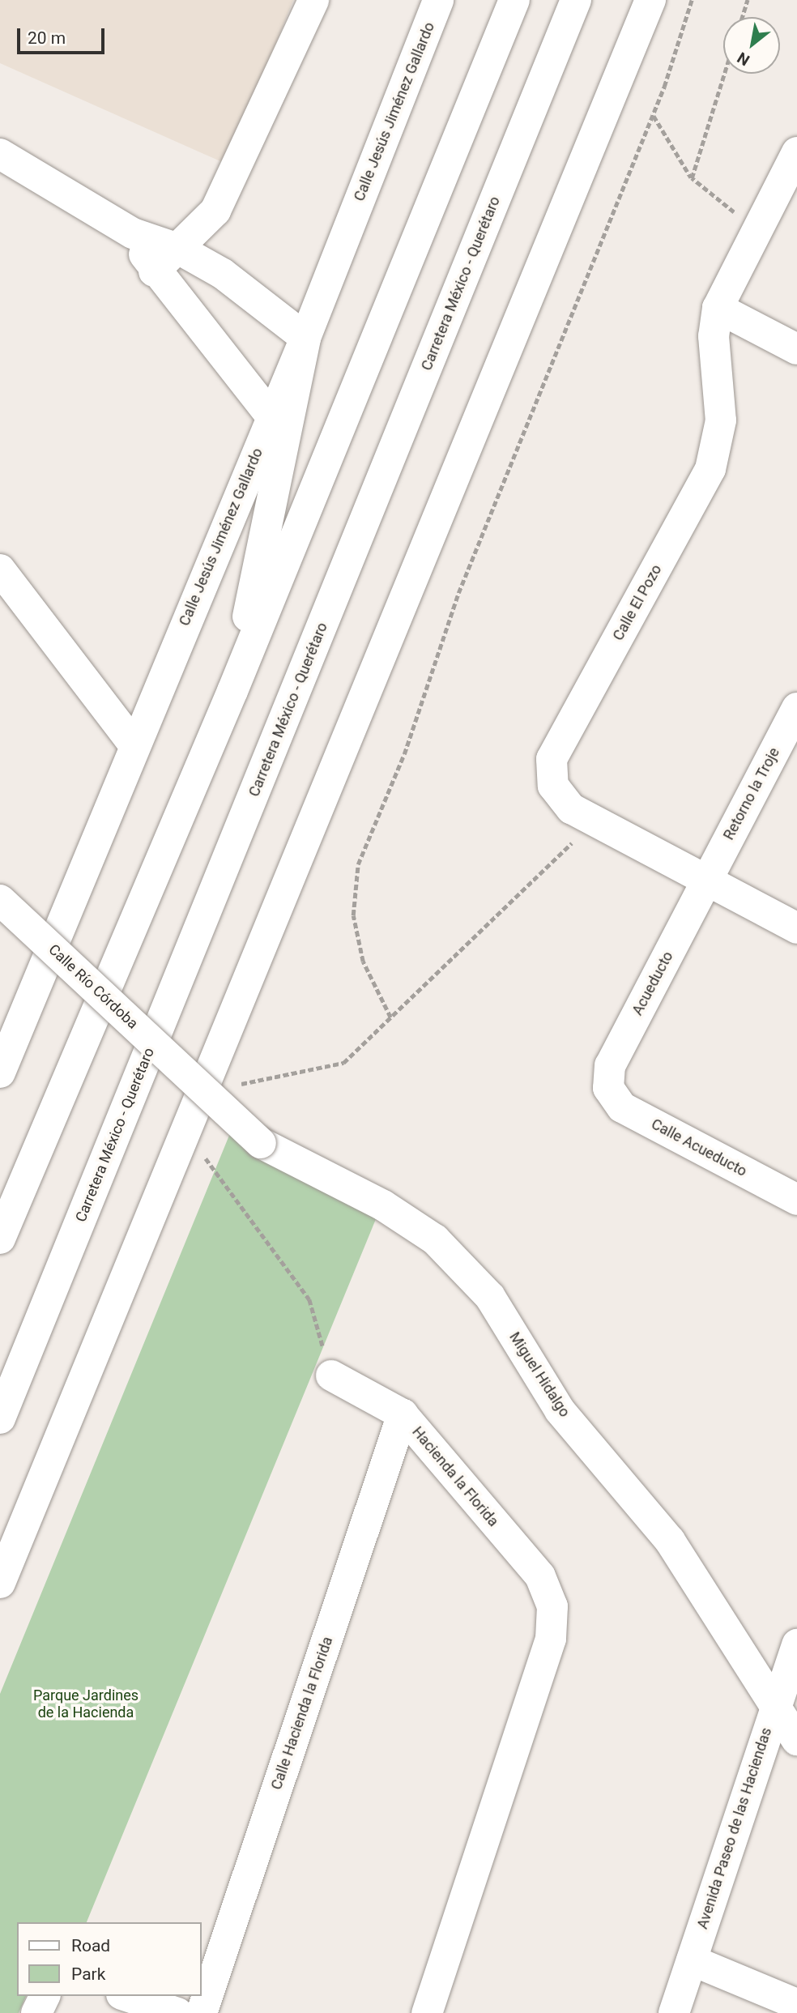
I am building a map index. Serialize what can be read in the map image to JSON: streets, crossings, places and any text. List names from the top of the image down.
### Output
{
  "streets": {
    "main road": [
      "Calle Jesús Jiménez Gallardo",
      "Carretera México - Querétaro",
      "Calle El Pozo",
      "Retorno la Troje",
      "Acueducto",
      "Calle Río Córdoba",
      "Calle Acueducto",
      "Miguel Hidalgo",
      "Hacienda la Florida",
      "Calle Hacienda la Florida",
      "Avenida Paseo de las Haciendas"
    ]
  },
  "crossings": [
    ["Calle El Pozo", "Retorno la Troje"],
    ["Calle El Pozo", "Acueducto"],
    ["Retorno la Troje", "Acueducto"],
    ["Acueducto", "Calle Acueducto"],
    ["Calle Río Córdoba", "Miguel Hidalgo"],
    ["Miguel Hidalgo", "Avenida Paseo de las Haciendas"],
    ["Hacienda la Florida", "Calle Hacienda la Florida"]
  ],
  "parks": ["Parque Jardines de la Hacienda"],
  "legend": ["Road", "Park"],
  "scale_bar": "20 m",
  "north": "bottom left"
}
